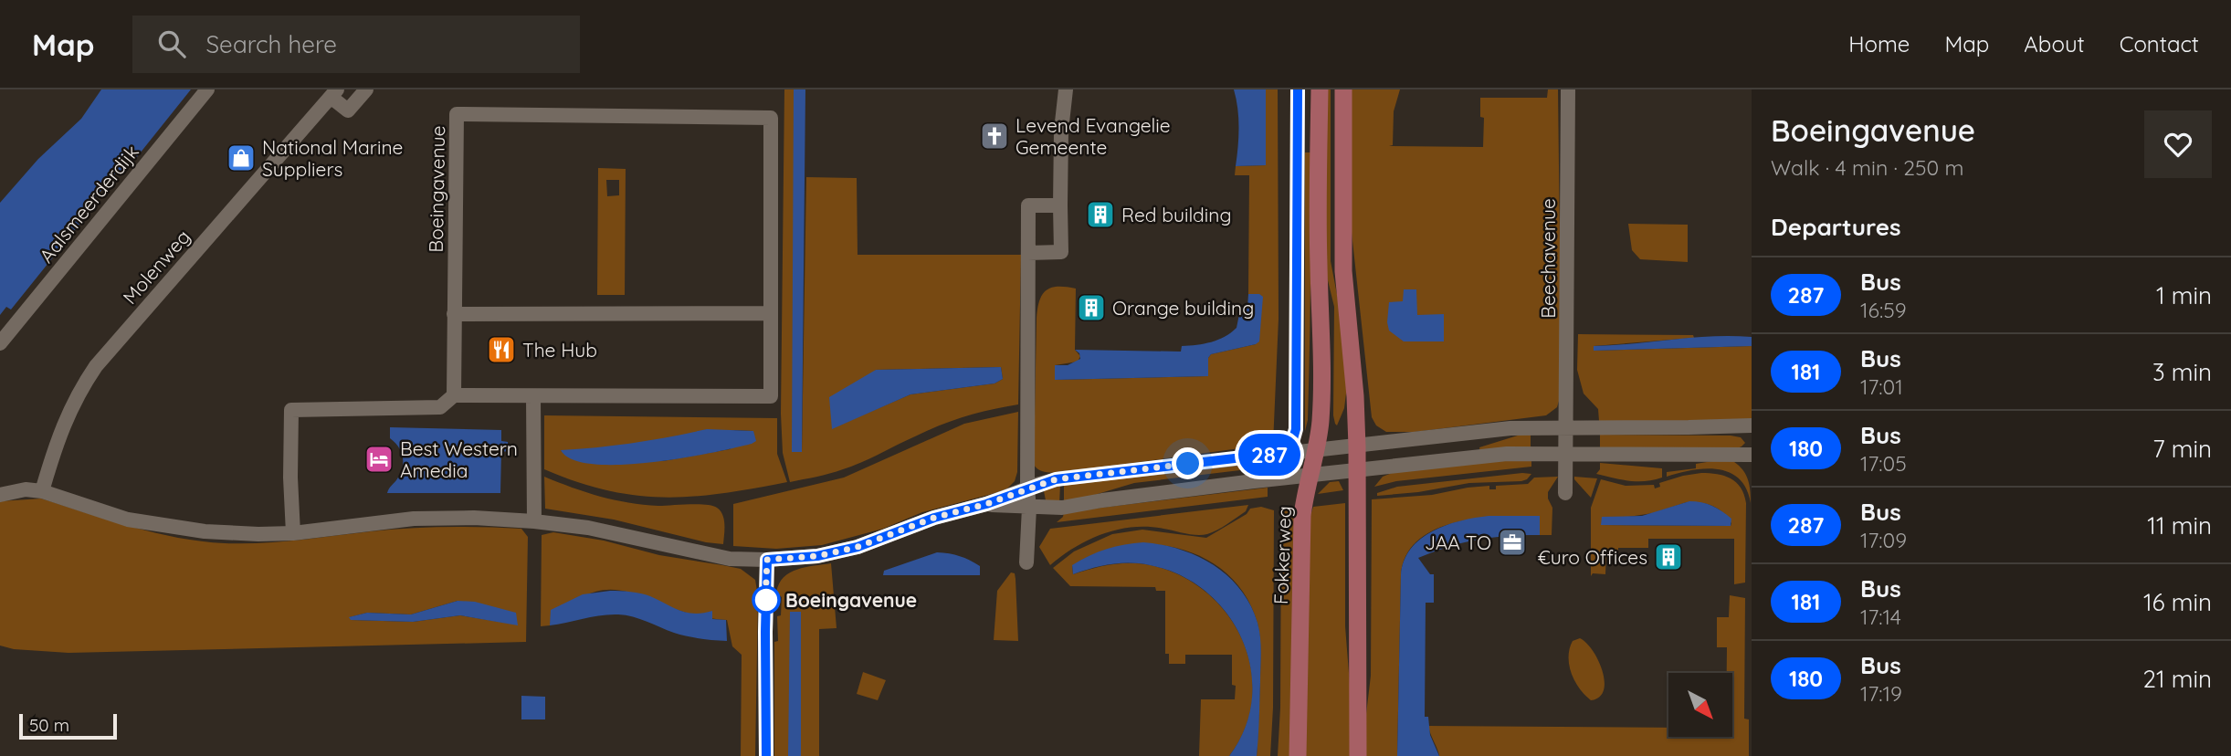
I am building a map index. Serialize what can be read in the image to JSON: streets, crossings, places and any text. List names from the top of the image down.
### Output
{
  "streets": {
    "main road": ["Fokkerweg"],
    "street": [
      "Boeingavenue",
      "Aalsmeerderdijk",
      "Beechavenue",
      "Molenweg"
    ]
  },
  "places": {
    "church": ["Levend Evangelie Gemeente"],
    "shop": ["National Marine Suppliers"],
    "building": ["Red building", "Orange building", "€uro Offices"],
    "restaurant": ["The Hub"],
    "hotel": ["Best Western Amedia"],
    "office": ["JAA TO"],
    "other": ["Boeingavenue"]
  },
  "lines": ["bus line 287"],
  "scale_bar": "50 m",
  "north": "bottom right",
  "page": {
    "header": "Map",
    "search": "Search here",
    "nav": [
      "Home",
      "Map",
      "About",
      "Contact"
    ],
    "on_map": "287",
    "heading": [
      ["Boeingavenue", "Walk · 4 min · 250 m"],
      "Departures"
    ],
    "list": [
      {
        "mark": "287",
        "name": "Bus",
        "note": "16:59",
        "value": "1 min"
      },
      {
        "mark": "181",
        "name": "Bus",
        "note": "17:01",
        "value": "3 min"
      },
      {
        "mark": "180",
        "name": "Bus",
        "note": "17:05",
        "value": "7 min"
      },
      {
        "mark": "287",
        "name": "Bus",
        "note": "17:09",
        "value": "11 min"
      },
      {
        "mark": "181",
        "name": "Bus",
        "note": "17:14",
        "value": "16 min"
      },
      {
        "mark": "180",
        "name": "Bus",
        "note": "17:19",
        "value": "21 min"
      }
    ],
    "scale": "50 m"
  }
}
